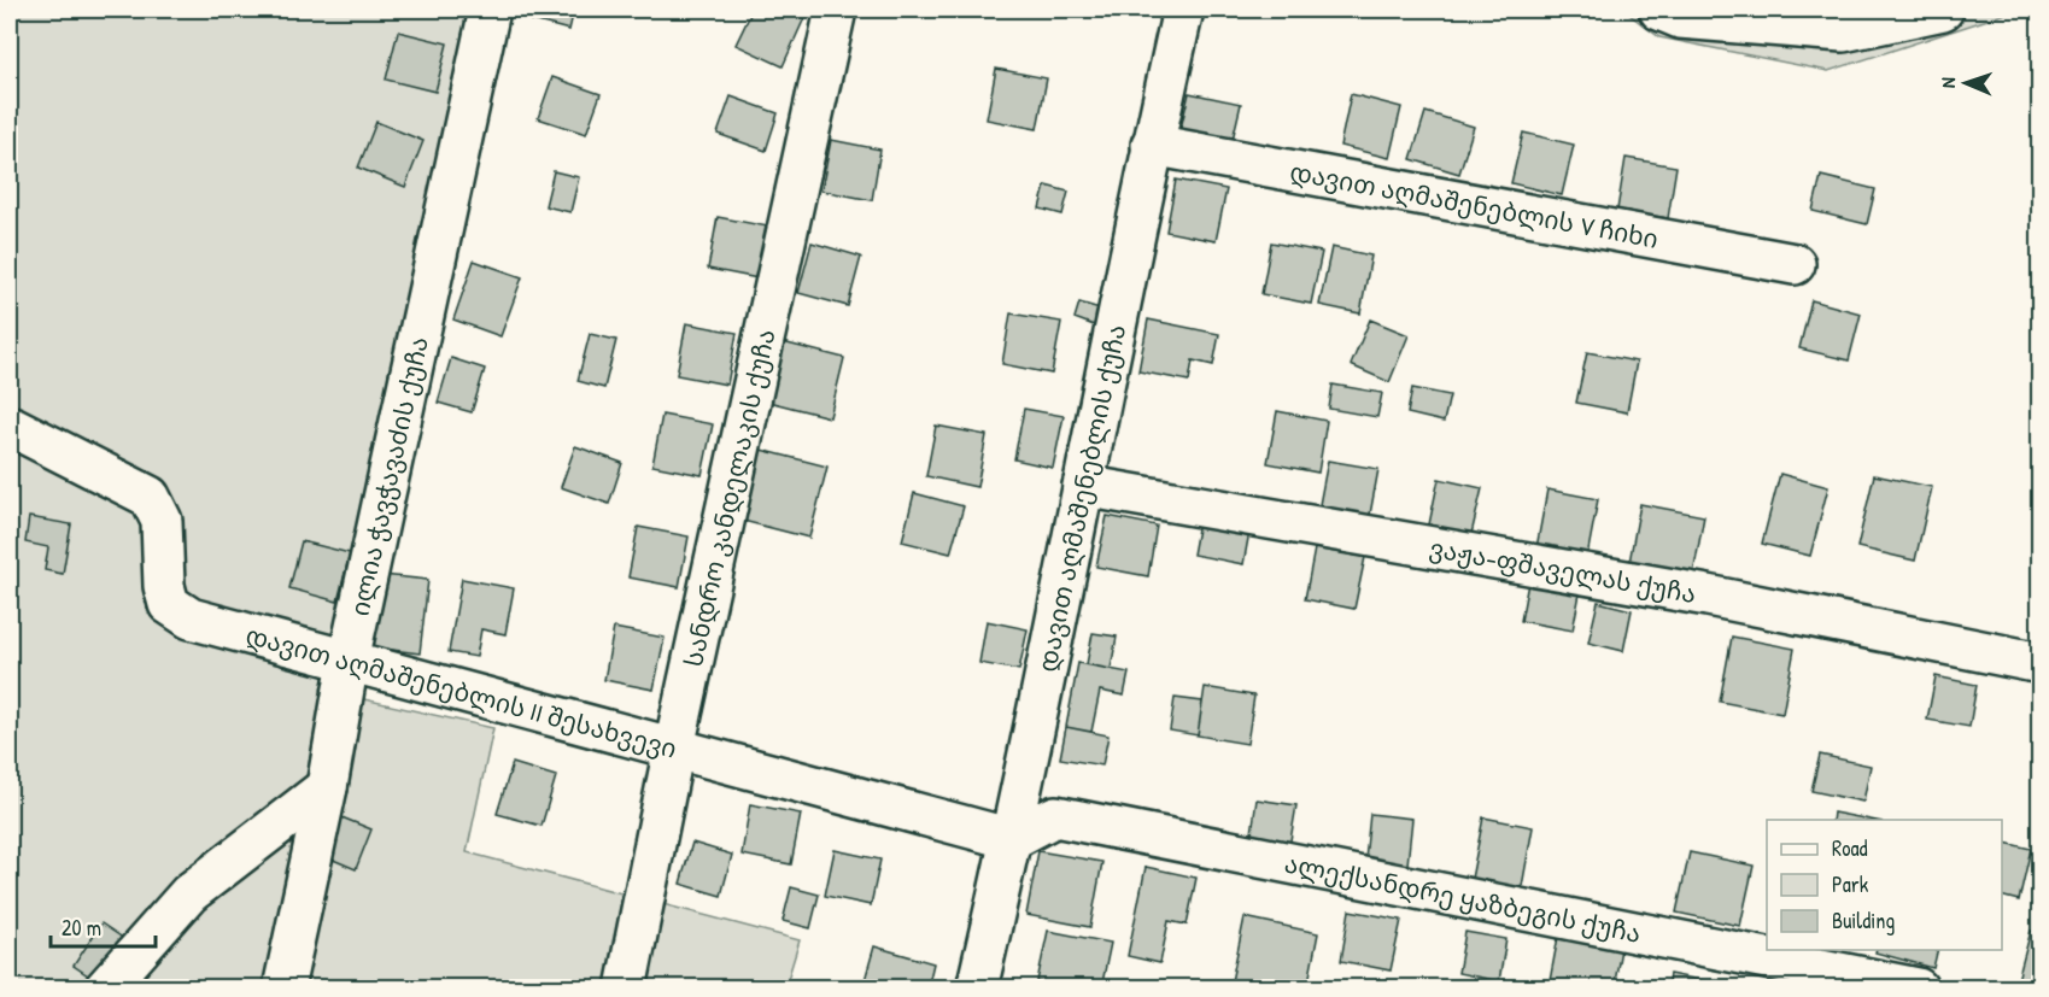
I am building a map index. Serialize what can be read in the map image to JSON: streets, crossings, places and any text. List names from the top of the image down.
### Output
{
  "streets": {
    "street": [
      "დავით აღმაშენებლის V ჩიხი",
      "ილია ჭავჭავაძის ქუჩა",
      "სანდრო კანდელაკის ქუჩა",
      "დავით აღმაშენებლის ქუჩა",
      "ვაჟა-ფშაველას ქუჩა",
      "დავით აღმაშენებლის II შესახვევი",
      "ალექსანდრე ყაზბეგის ქუჩა"
    ]
  },
  "crossings": [
    ["დავით აღმაშენებლის V ჩიხი", "დავით აღმაშენებლის ქუჩა"],
    ["ილია ჭავჭავაძის ქუჩა", "დავით აღმაშენებლის II შესახვევი"],
    ["სანდრო კანდელაკის ქუჩა", "დავით აღმაშენებლის II შესახვევი"],
    ["დავით აღმაშენებლის ქუჩა", "ვაჟა-ფშაველას ქუჩა"],
    ["დავით აღმაშენებლის ქუჩა", "დავით აღმაშენებლის II შესახვევი"],
    ["დავით აღმაშენებლის ქუჩა", "ალექსანდრე ყაზბეგის ქუჩა"],
    ["დავით აღმაშენებლის II შესახვევი", "ალექსანდრე ყაზბეგის ქუჩა"]
  ],
  "legend": ["Road", "Park", "Building"],
  "scale_bar": "20 m",
  "north": "left"
}
